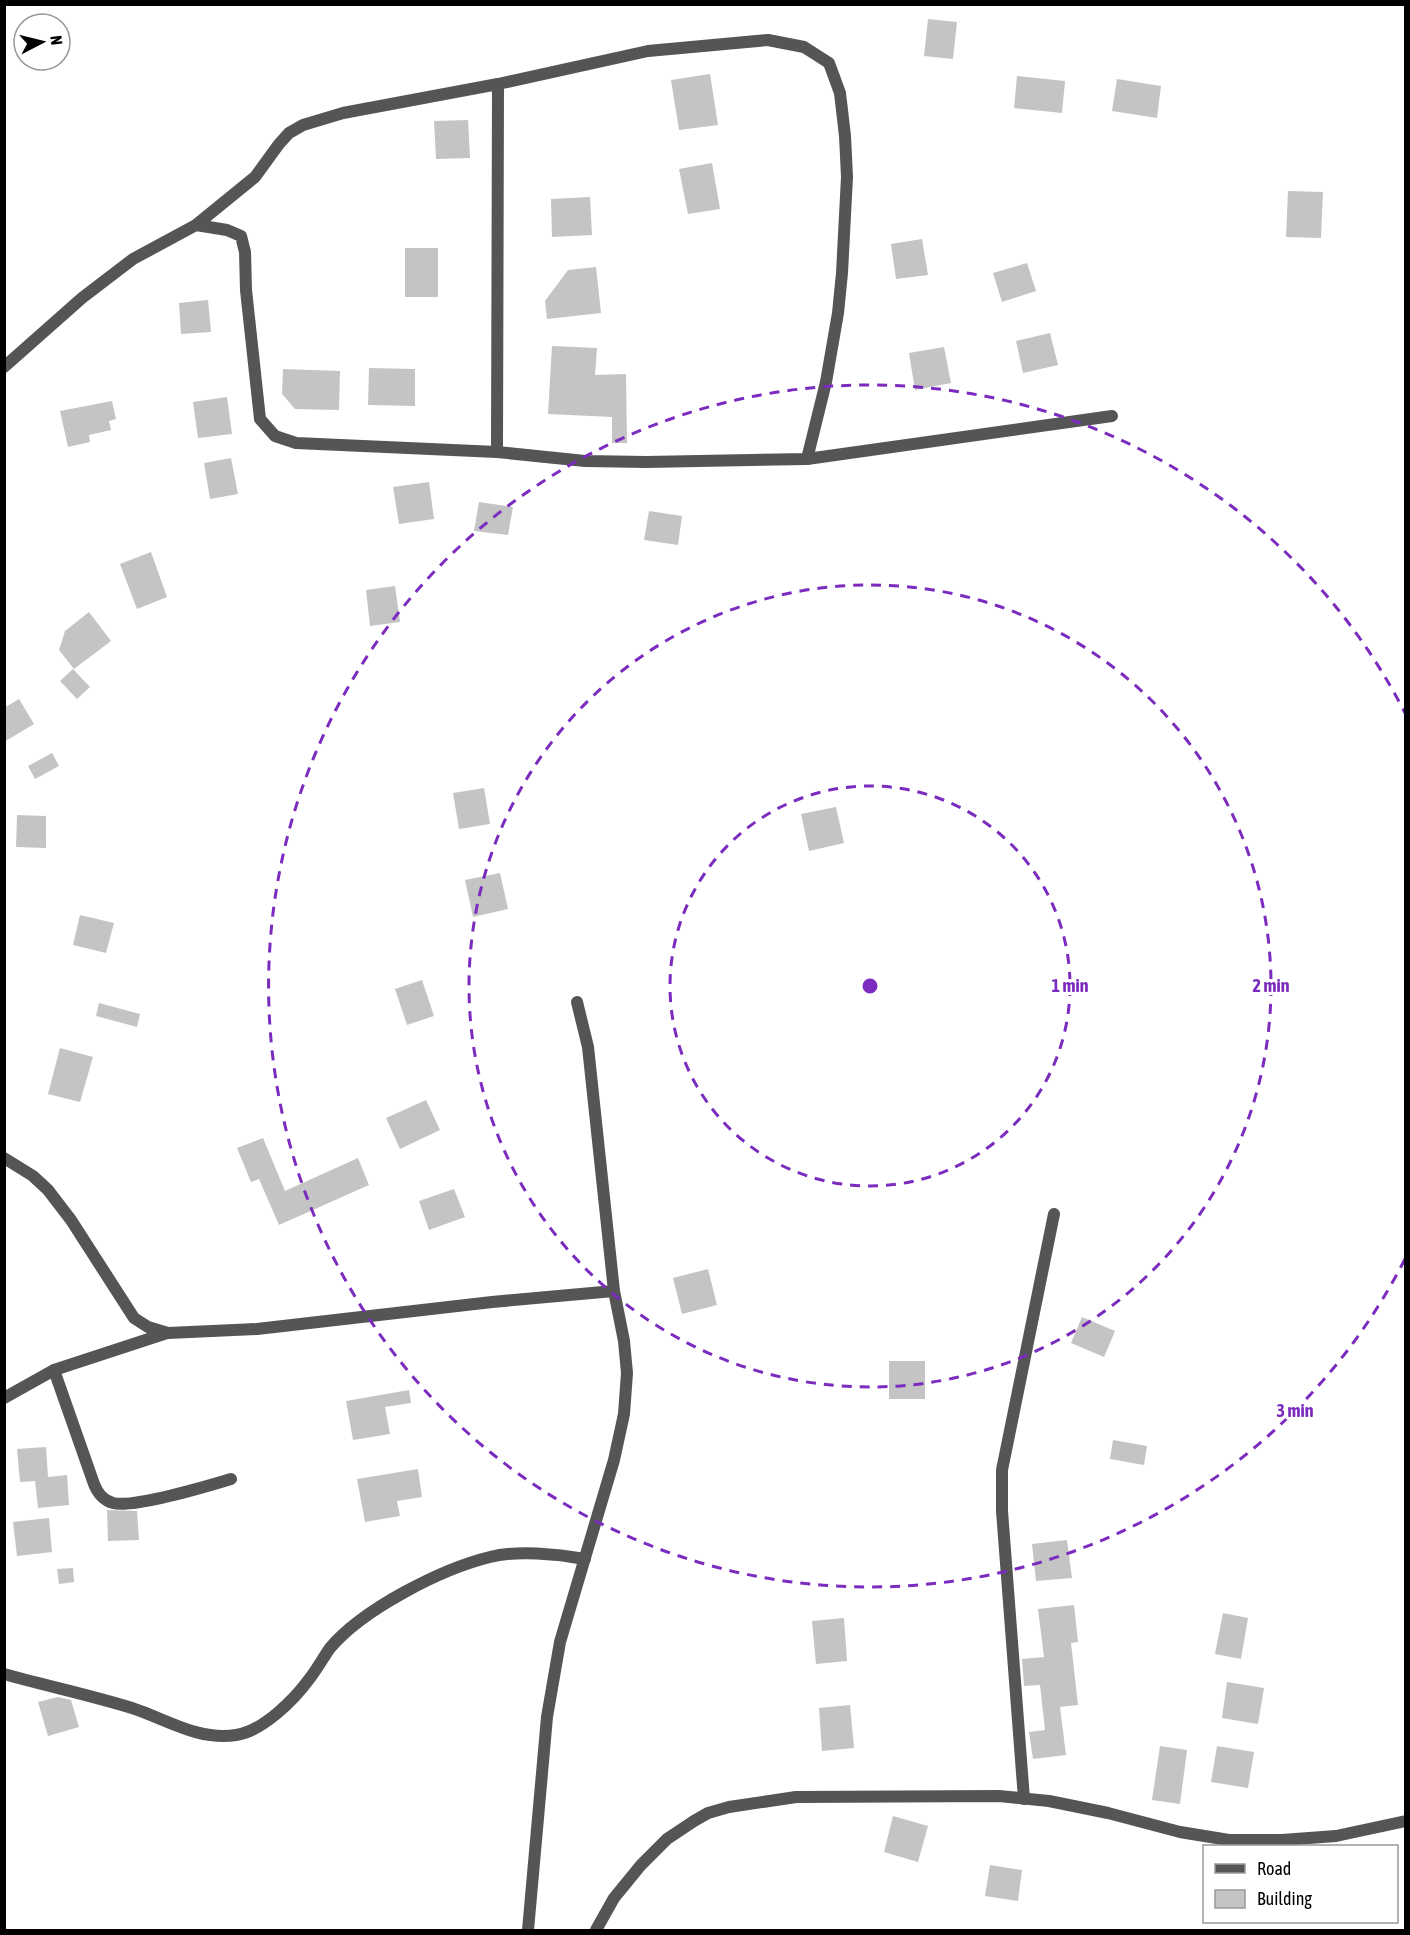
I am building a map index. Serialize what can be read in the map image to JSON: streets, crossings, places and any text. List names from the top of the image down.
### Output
{
  "legend": ["Road", "Building"],
  "north": "right",
  "rings": ["1 min", "2 min", "3 min"]
}
